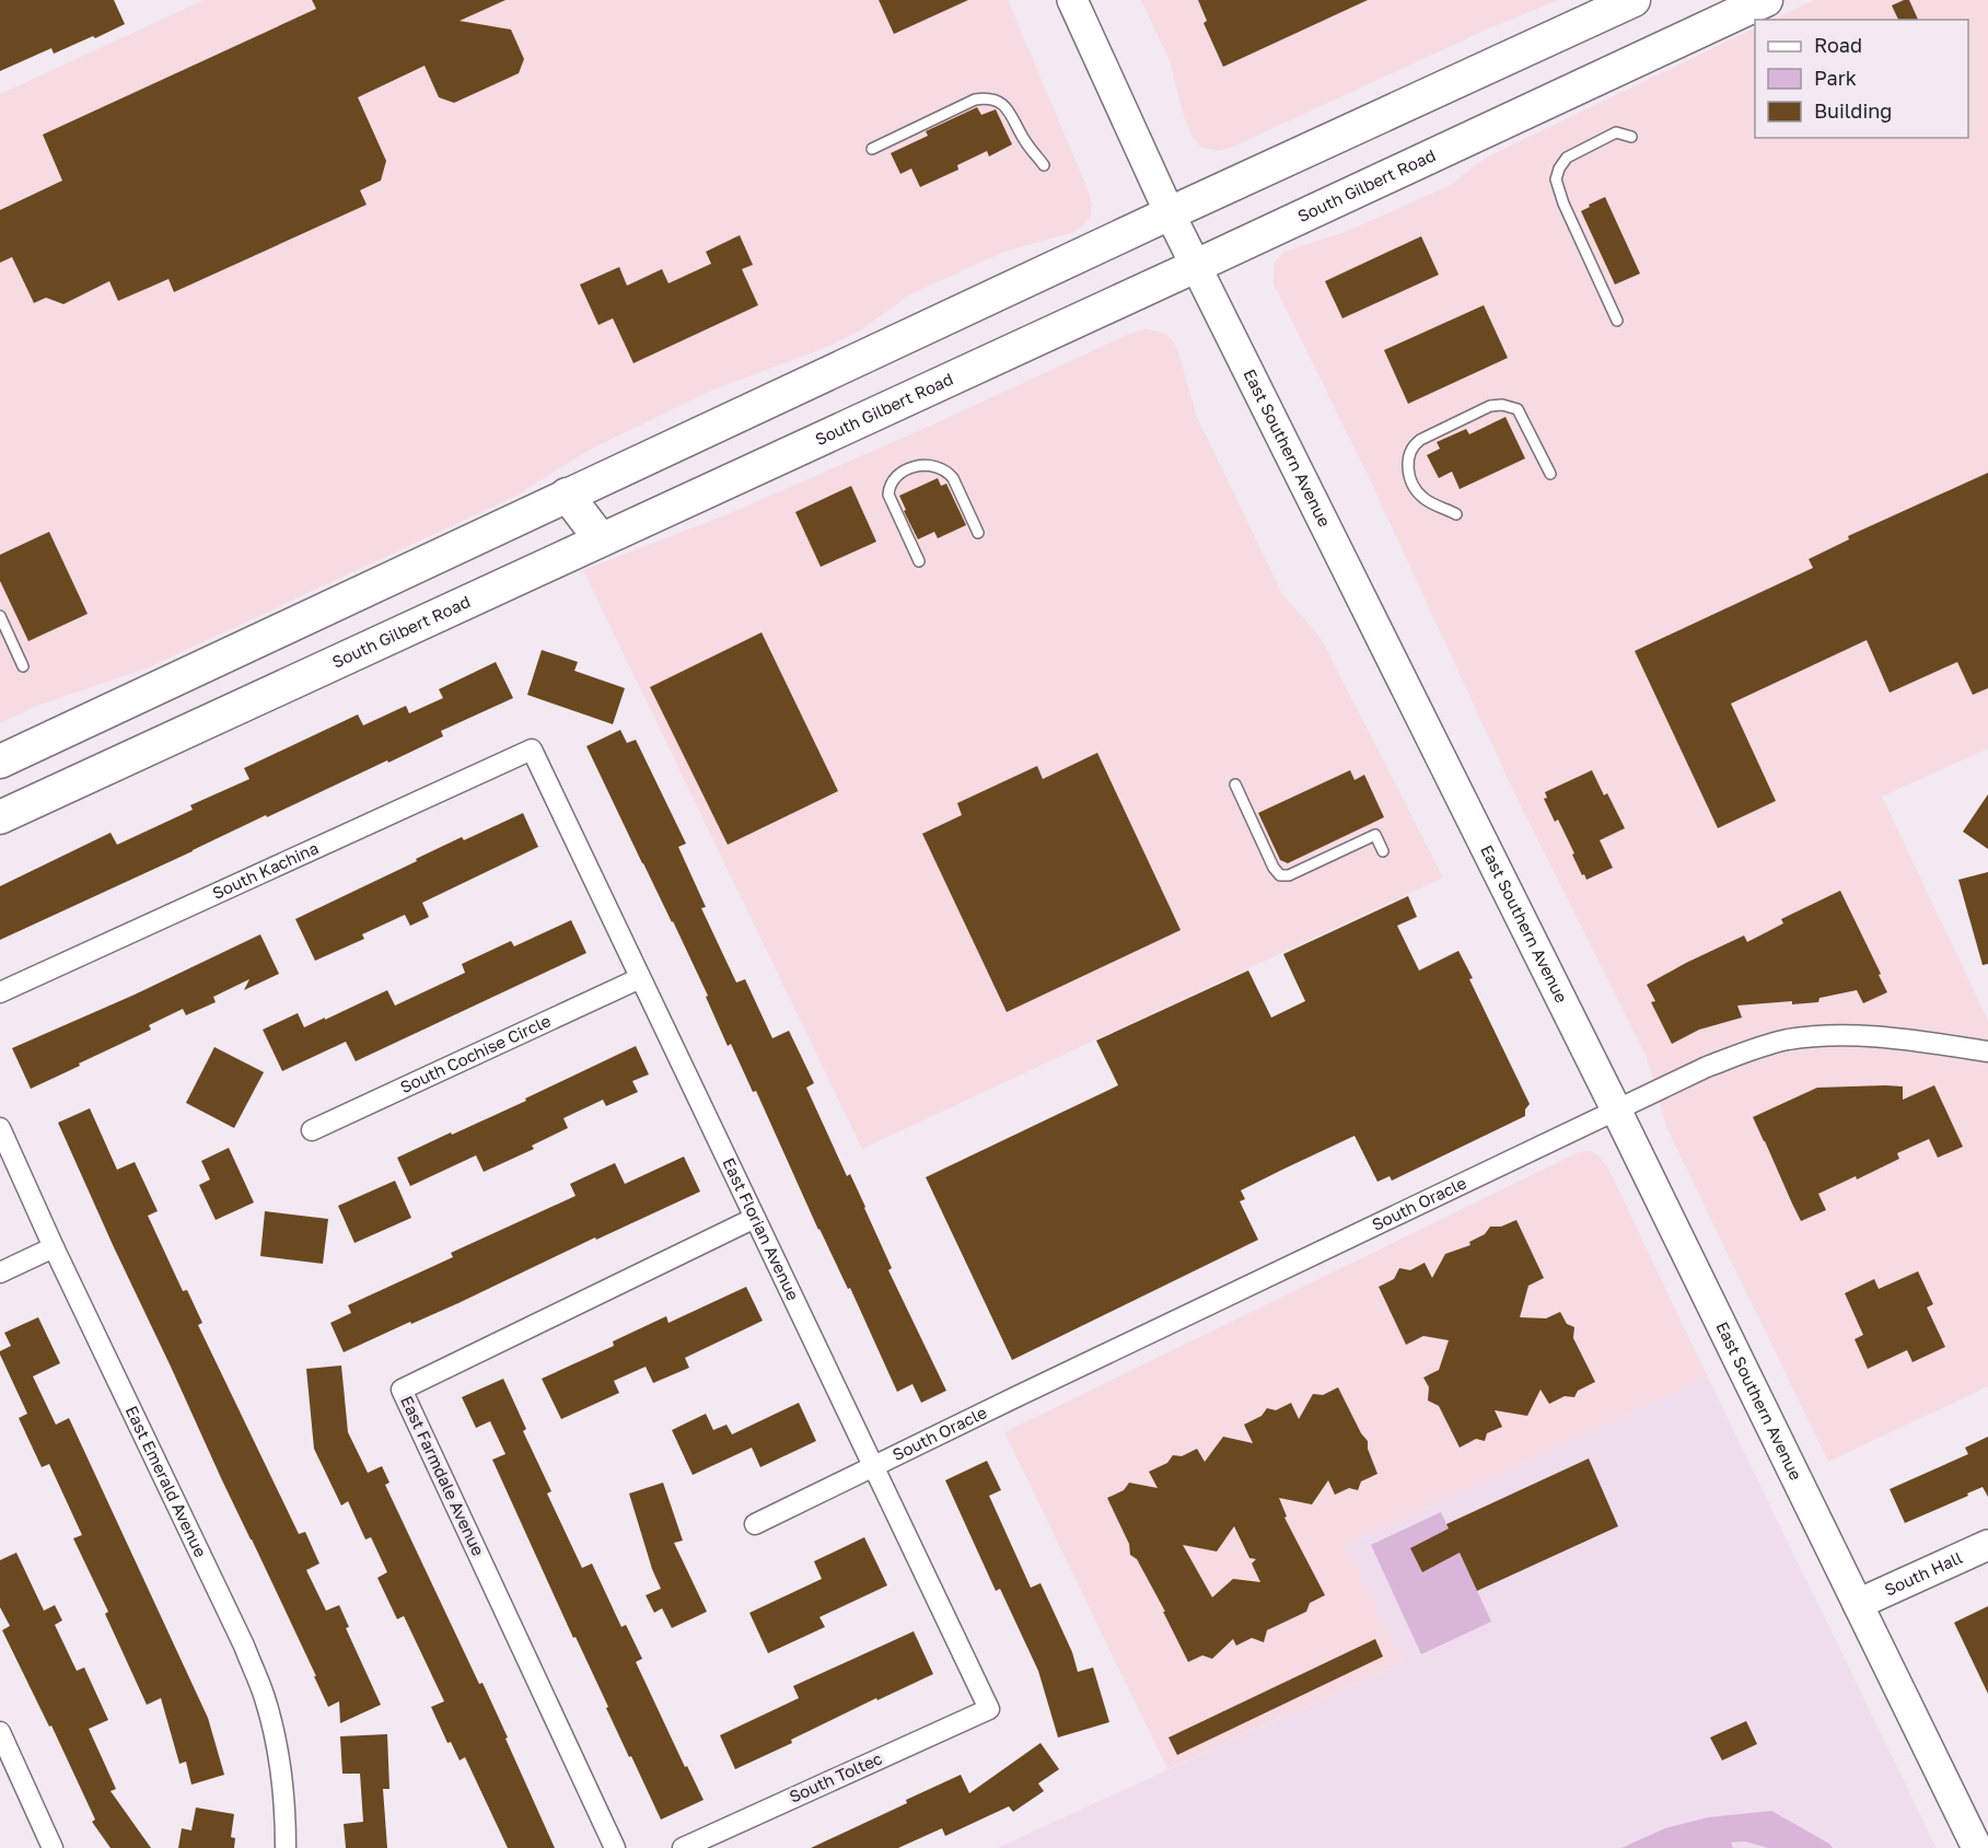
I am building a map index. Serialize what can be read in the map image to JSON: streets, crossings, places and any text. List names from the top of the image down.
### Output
{
  "streets": {
    "main road": ["South Gilbert Road", "East Southern Avenue", "South Hall"],
    "street": [
      "South Kachina",
      "South Cochise Circle",
      "South Oracle",
      "East Florian Avenue",
      "East Farmdale Avenue",
      "East Emerald Avenue",
      "South Toltec"
    ]
  },
  "crossings": [
    ["South Gilbert Road", "East Southern Avenue"],
    ["East Southern Avenue", "South Oracle"],
    ["East Southern Avenue", "South Hall"],
    ["South Kachina", "East Florian Avenue"],
    ["South Cochise Circle", "East Florian Avenue"],
    ["South Oracle", "East Florian Avenue"],
    ["East Florian Avenue", "East Farmdale Avenue"],
    ["East Florian Avenue", "South Toltec"]
  ],
  "legend": ["Road", "Park", "Building"]
}
